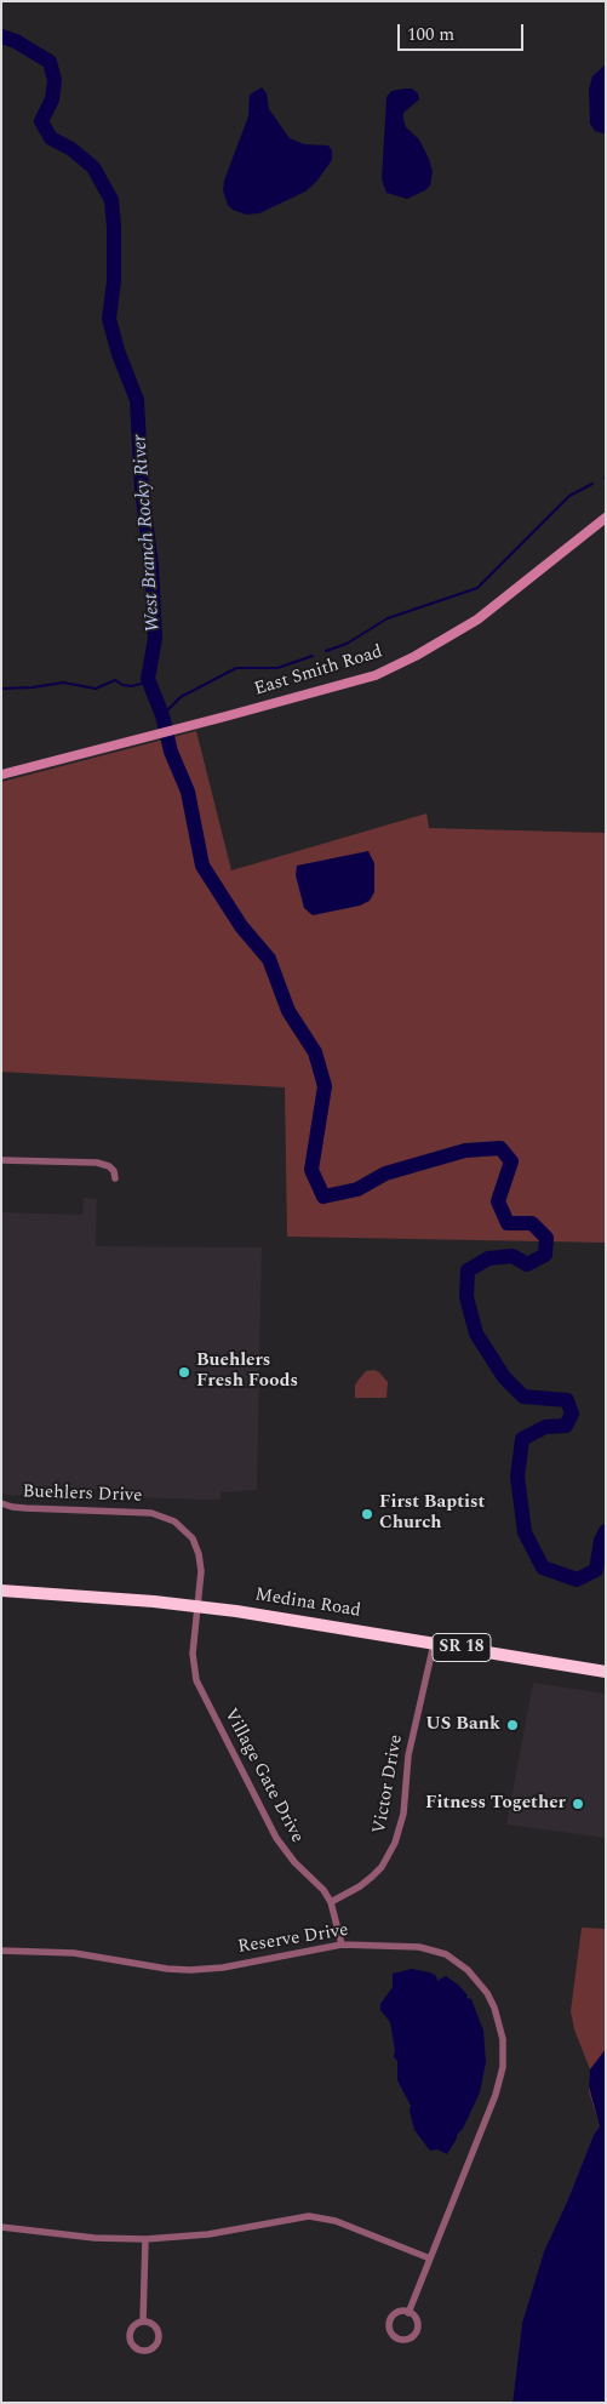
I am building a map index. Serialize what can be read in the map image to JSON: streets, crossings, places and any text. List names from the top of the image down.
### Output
{
  "streets": {
    "highway": ["Medina Road", "SR 18"],
    "street": [
      "East Smith Road",
      "Buehlers Drive",
      "Village Gate Drive",
      "Victor Drive",
      "Reserve Drive"
    ]
  },
  "crossings": [
    ["Buehlers Drive", "Medina Road"],
    ["Buehlers Drive", "Village Gate Drive"],
    ["Medina Road", "Village Gate Drive"],
    ["Medina Road", "Victor Drive"],
    ["Village Gate Drive", "Victor Drive"],
    ["Village Gate Drive", "Reserve Drive"]
  ],
  "water": ["West Branch Rocky River"],
  "places": [
    "Buehlers Fresh Foods",
    "First Baptist Church",
    "US Bank",
    "Fitness Together"
  ],
  "scale_bar": "100 m"
}
